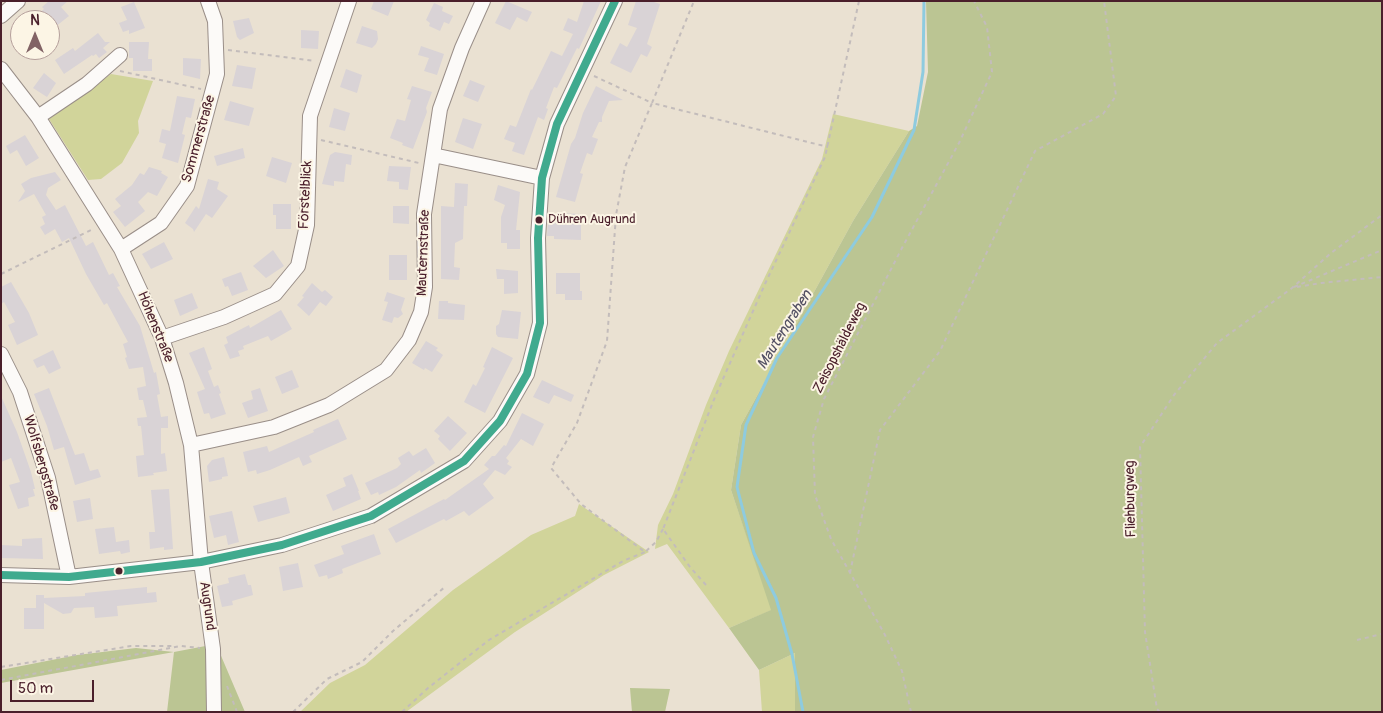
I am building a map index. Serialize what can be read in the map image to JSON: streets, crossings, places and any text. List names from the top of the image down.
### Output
{
  "streets": {
    "street": [
      "Sommerstraße",
      "Förstelblick",
      "Mauternstraße",
      "Höhenstraße",
      "Wolfsbergstraße",
      "Augrund"
    ],
    "path": ["Zeisopshäldeweg", "Fliehburgweg"]
  },
  "crossings": [
    ["Sommerstraße", "Höhenstraße"],
    ["Förstelblick", "Höhenstraße"],
    ["Mauternstraße", "Höhenstraße"],
    ["Höhenstraße", "Augrund"]
  ],
  "water": ["Mautengraben"],
  "places": ["Dühren Augrund"],
  "scale_bar": "50 m",
  "north": "top"
}
